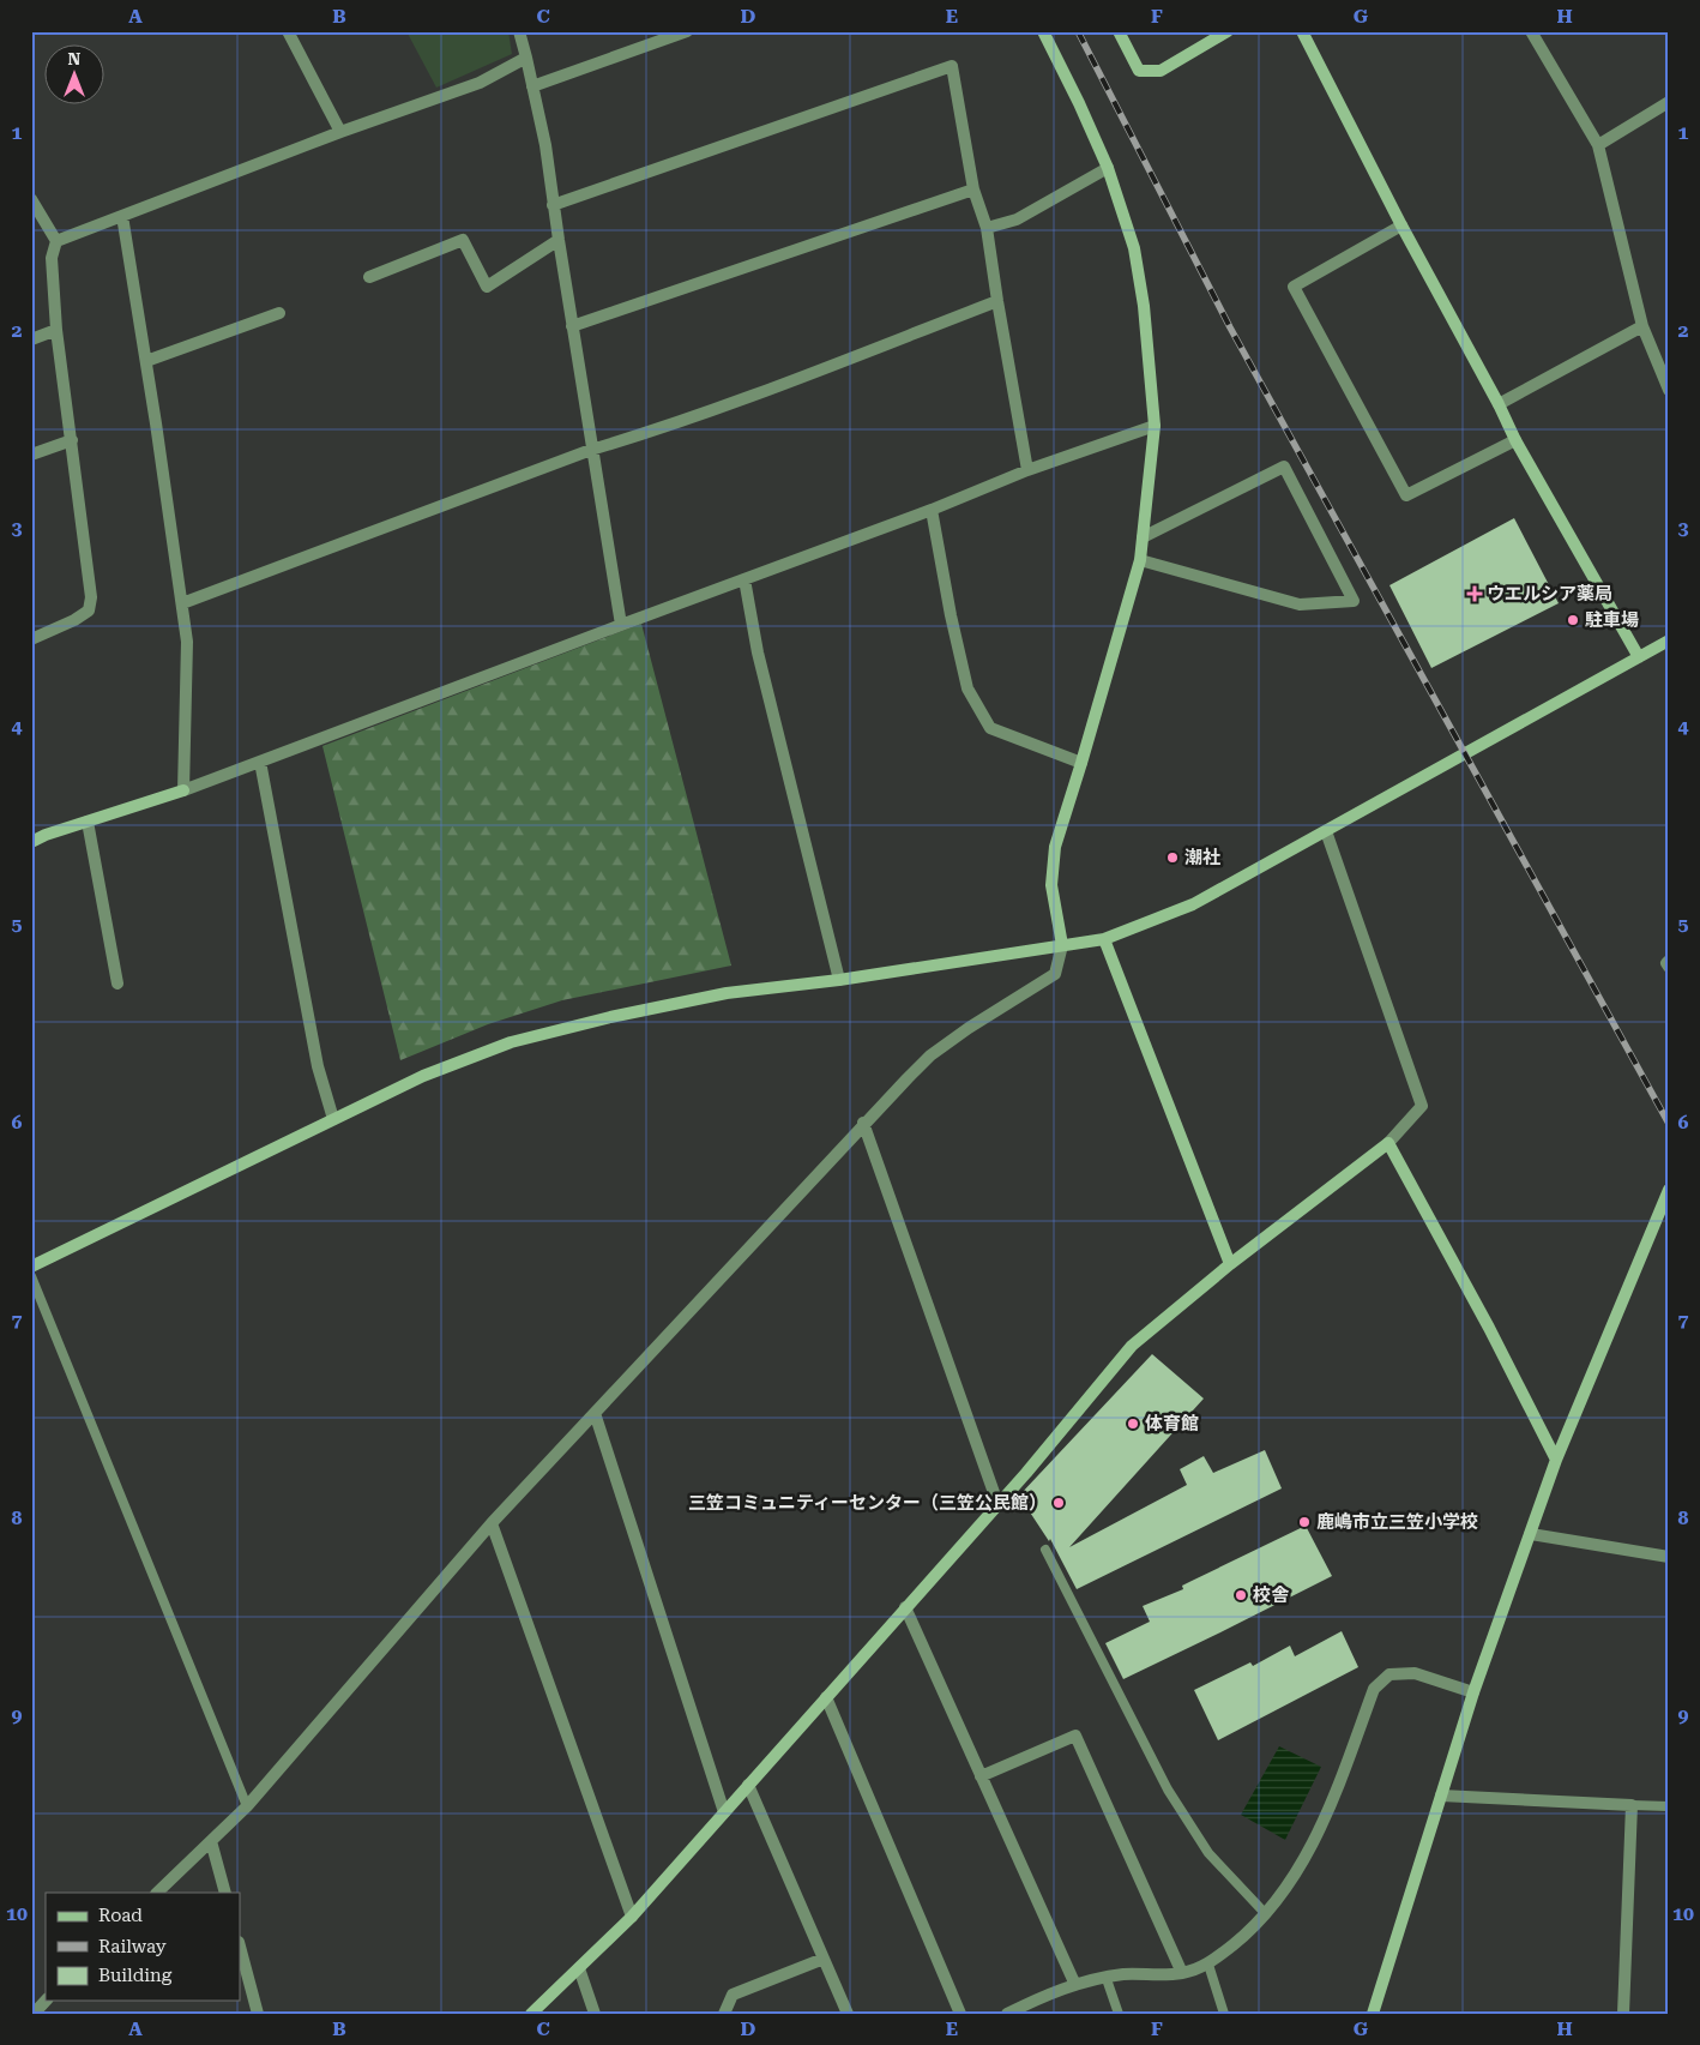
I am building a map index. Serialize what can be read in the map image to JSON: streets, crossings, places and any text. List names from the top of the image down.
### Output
{
  "places": {
    "health": ["ウエルシア薬局"],
    "other": [
      "駐車場",
      "潮社",
      "体育館",
      "三笠コミュニティーセンター（三笠公民館）",
      "鹿嶋市立三笠小学校",
      "校舎"
    ]
  },
  "legend": ["Road", "Railway", "Building"],
  "north": "top",
  "grid": {
    "columns": [
      "A",
      "B",
      "C",
      "D",
      "E",
      "F",
      "G",
      "H"
    ],
    "rows": [
      "1",
      "2",
      "3",
      "4",
      "5",
      "6",
      "7",
      "8",
      "9",
      "10"
    ]
  }
}
